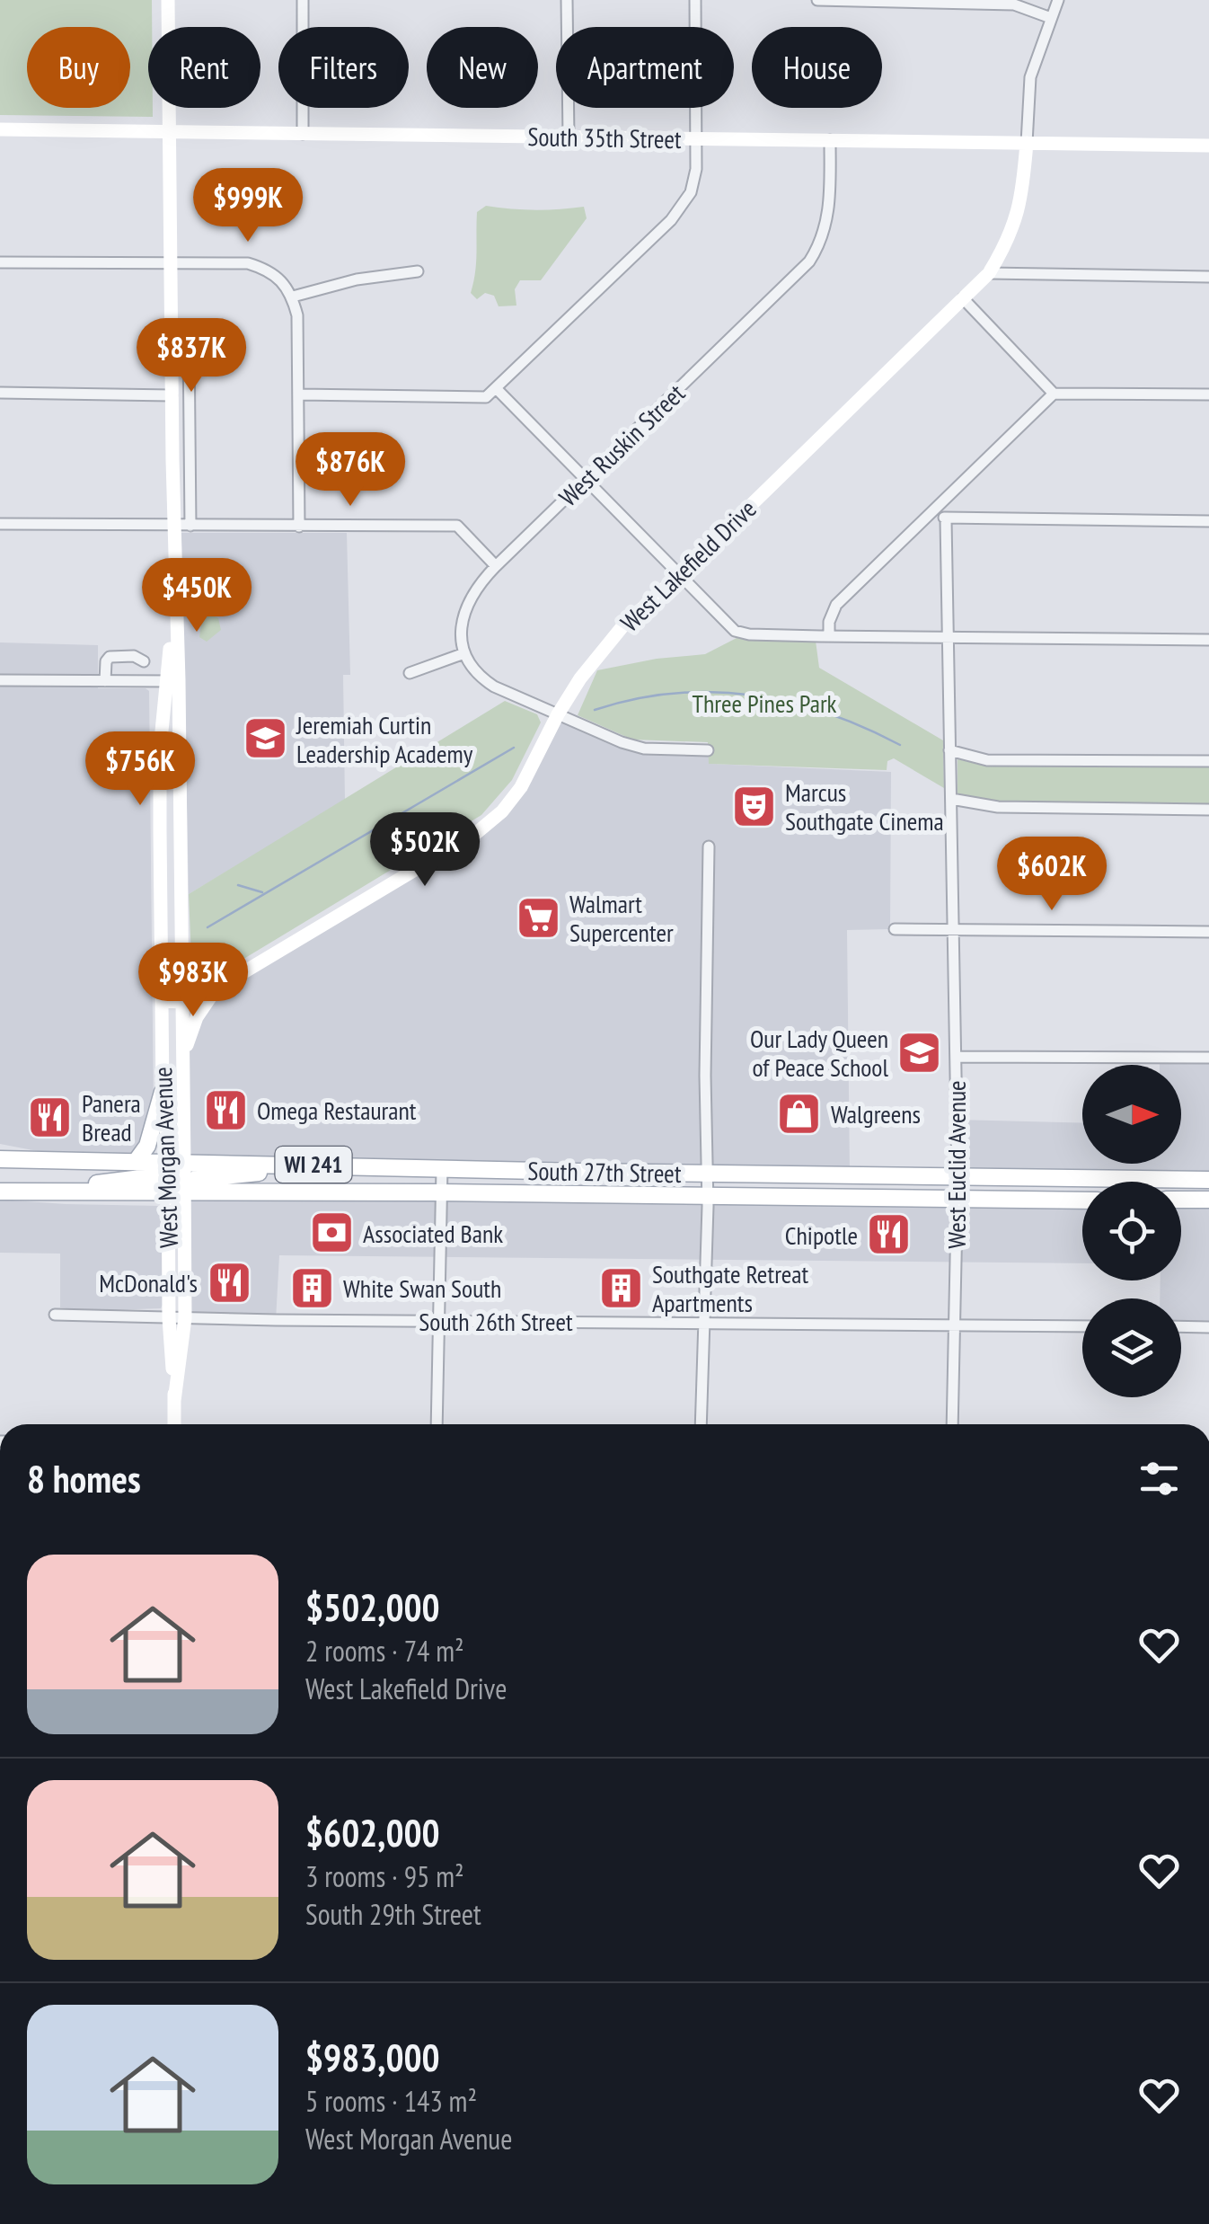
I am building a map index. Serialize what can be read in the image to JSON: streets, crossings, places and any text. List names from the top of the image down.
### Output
{
  "streets": {
    "main road": ["WI 241", "South 27th Street"],
    "street": [
      "South 35th Street",
      "West Ruskin Street",
      "West Lakefield Drive",
      "West Morgan Avenue",
      "West Euclid Avenue",
      "South 26th Street"
    ]
  },
  "crossings": [
    ["South 35th Street", "West Ruskin Street"],
    ["South 35th Street", "West Lakefield Drive"],
    ["South 35th Street", "West Morgan Avenue"],
    ["West Lakefield Drive", "West Morgan Avenue"],
    ["West Morgan Avenue", "South 27th Street"],
    ["West Morgan Avenue", "South 26th Street"],
    ["West Euclid Avenue", "South 27th Street"],
    ["West Euclid Avenue", "South 26th Street"]
  ],
  "parks": ["Three Pines Park"],
  "places": {
    "school or university": ["Jeremiah Curtin Leadership Academy", "Our Lady Queen of Peace School"],
    "theatre": ["Marcus Southgate Cinema"],
    "supermarket": ["Walmart Supercenter"],
    "restaurant": [
      "Omega Restaurant",
      "Panera Bread",
      "Chipotle",
      "McDonald's"
    ],
    "shop": ["Walgreens"],
    "bank": ["Associated Bank"],
    "building": ["White Swan South", "Southgate Retreat Apartments"]
  },
  "north": "right",
  "page": {
    "chip": [
      "Buy",
      "Rent",
      "Filters",
      "New",
      "Apartment",
      "House"
    ],
    "price": [
      "$999K",
      "$837K",
      "$876K",
      "$450K",
      "$756K",
      "$502K",
      "$602K",
      "$983K"
    ],
    "heading": "8 homes",
    "list": [
      {
        "name": "$502,000",
        "note": "2 rooms · 74 m² · West Lakefield Drive"
      },
      {
        "name": "$602,000",
        "note": "3 rooms · 95 m² · South 29th Street"
      },
      {
        "name": "$983,000",
        "note": "5 rooms · 143 m² · West Morgan Avenue"
      }
    ]
  }
}
